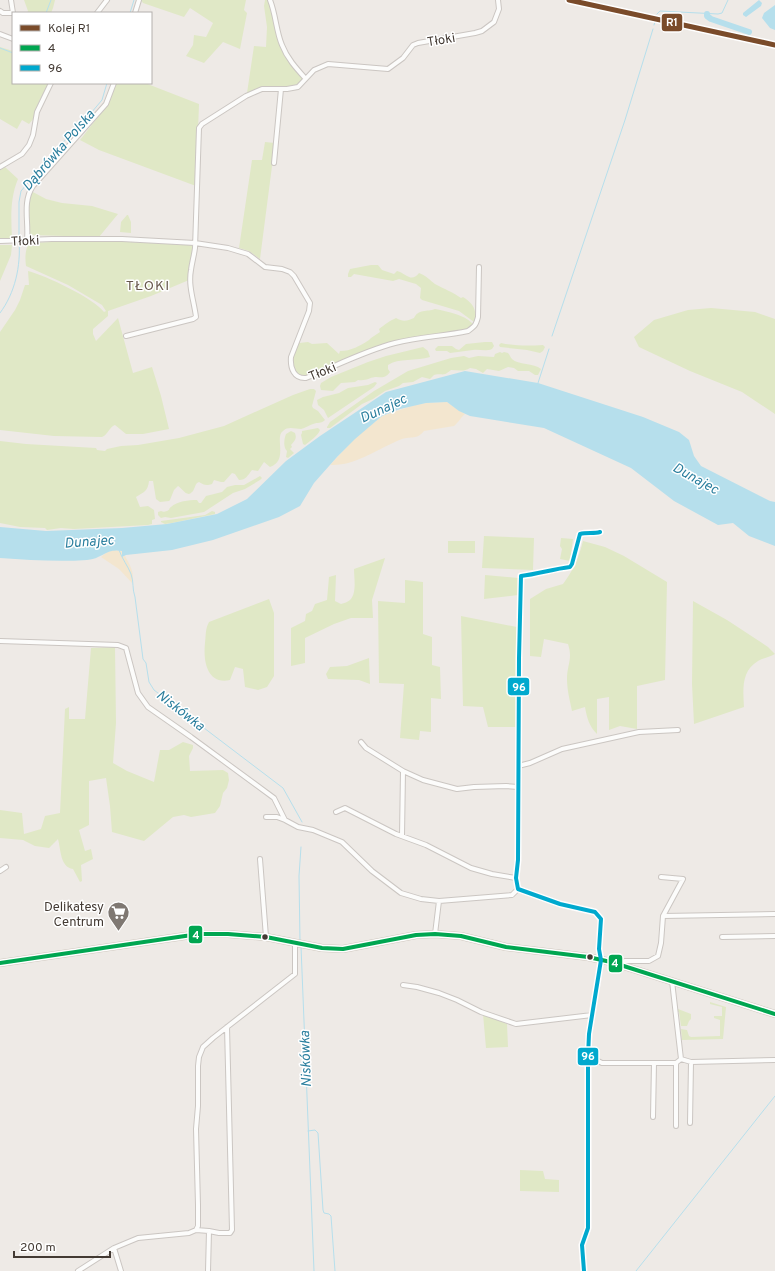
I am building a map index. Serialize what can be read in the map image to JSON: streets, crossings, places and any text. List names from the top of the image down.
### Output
{
  "streets": {
    "street": ["Tłoki"]
  },
  "districts": ["TŁOKI"],
  "water": ["Dąbrówka Polska", "Dunajec", "Niskówka"],
  "places": {
    "supermarket": ["Delikatesy Centrum"]
  },
  "lines": ["rail line R1", "transit line 96", "transit line 4"],
  "legend": ["Kolej R1", "4", "96"],
  "scale_bar": "200 m"
}
